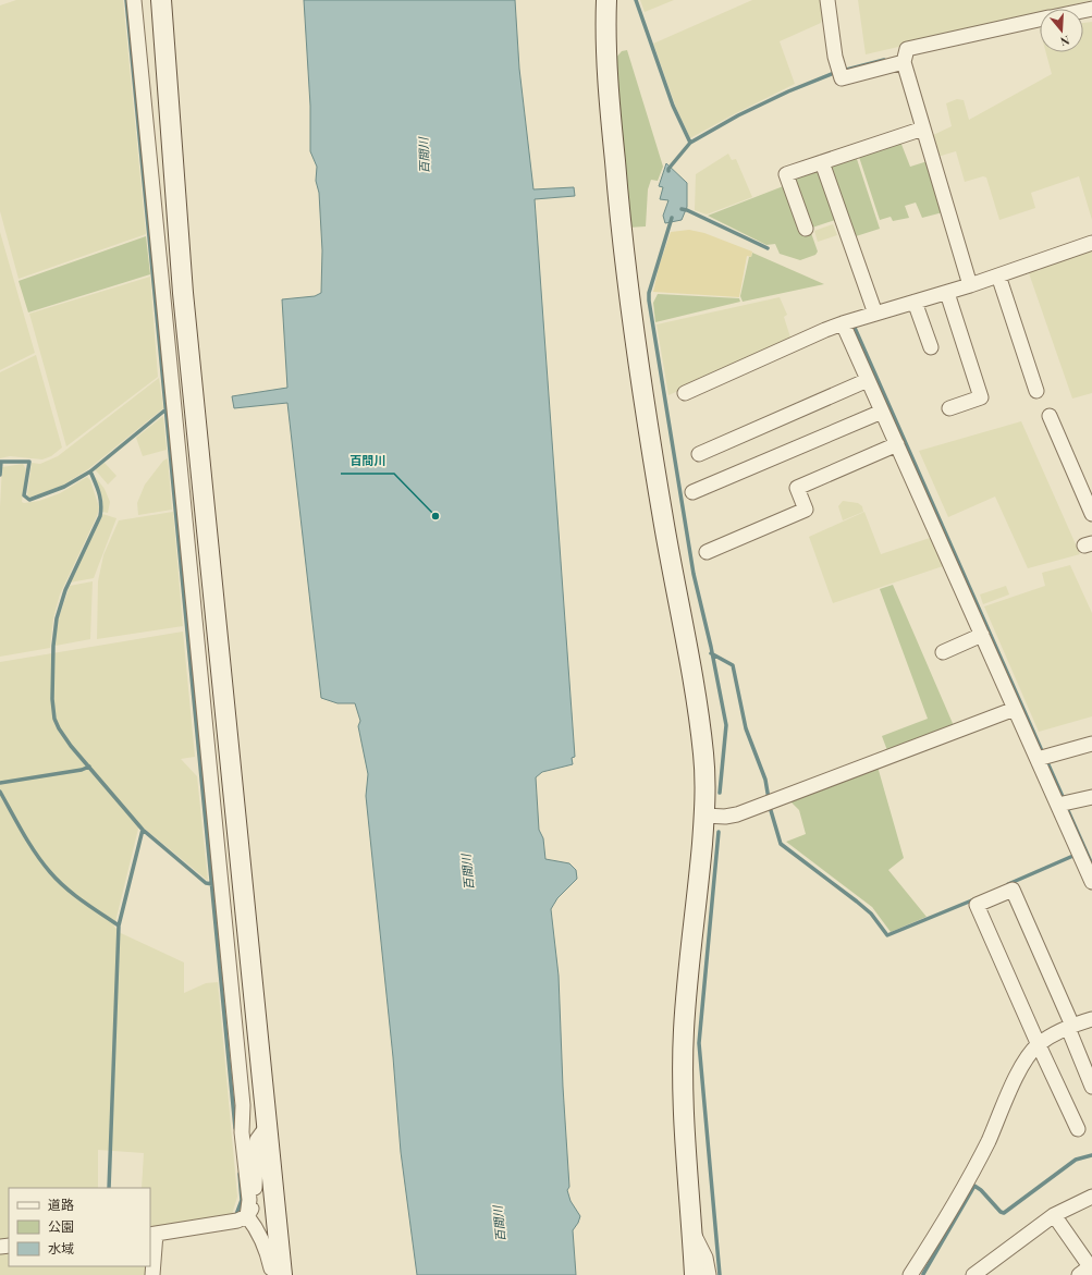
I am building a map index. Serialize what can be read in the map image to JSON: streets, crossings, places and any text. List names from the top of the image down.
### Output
{
  "water": ["百間川"],
  "places": ["百間川"],
  "legend": ["道路", "公園", "水域"],
  "north": "bottom"
}
